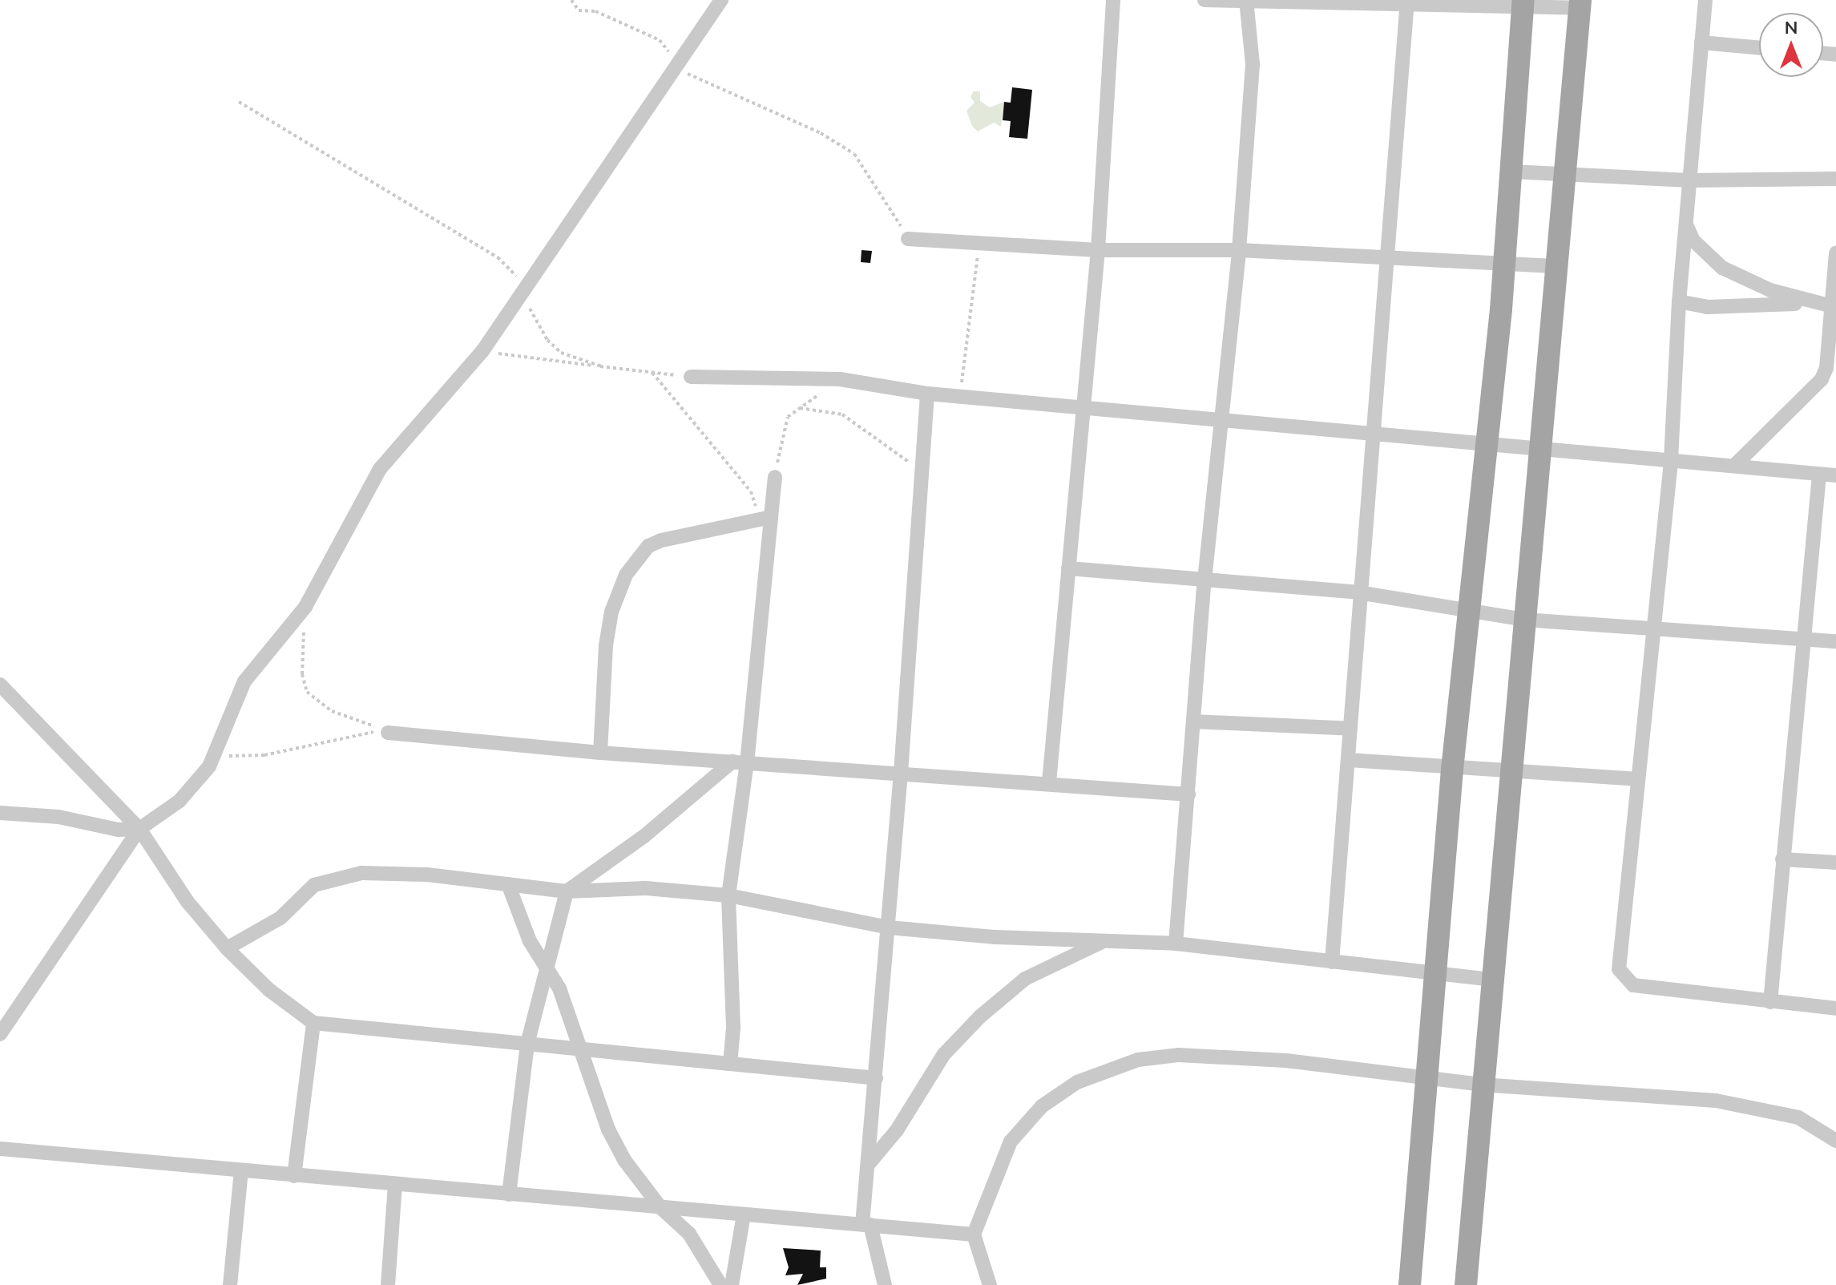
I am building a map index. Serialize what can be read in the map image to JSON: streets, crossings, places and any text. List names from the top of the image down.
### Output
{
  "north": "top"
}
